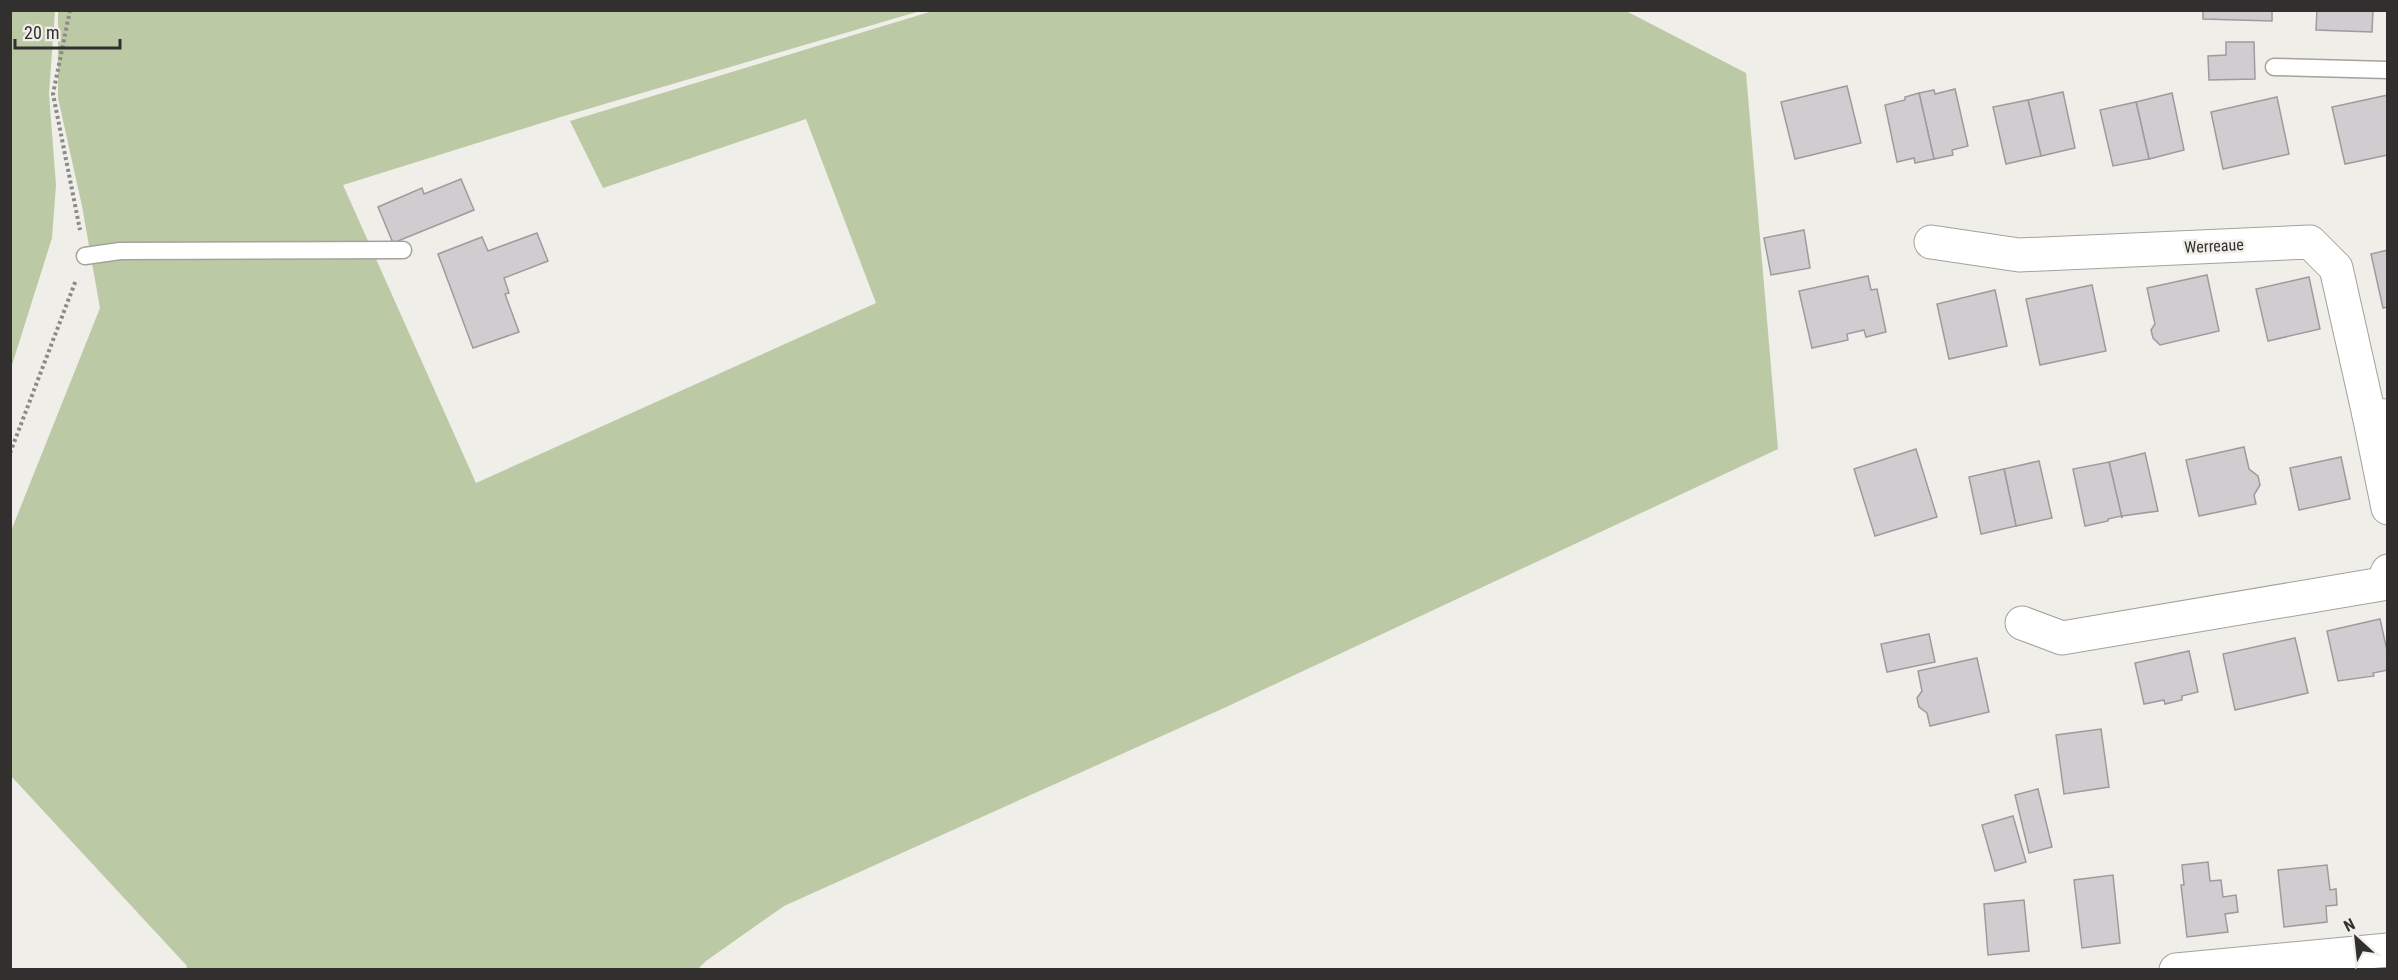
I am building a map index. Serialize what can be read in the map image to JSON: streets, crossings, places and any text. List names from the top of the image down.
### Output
{
  "streets": {
    "street": ["Werreaue"]
  },
  "scale_bar": "20 m",
  "north": "top left"
}
